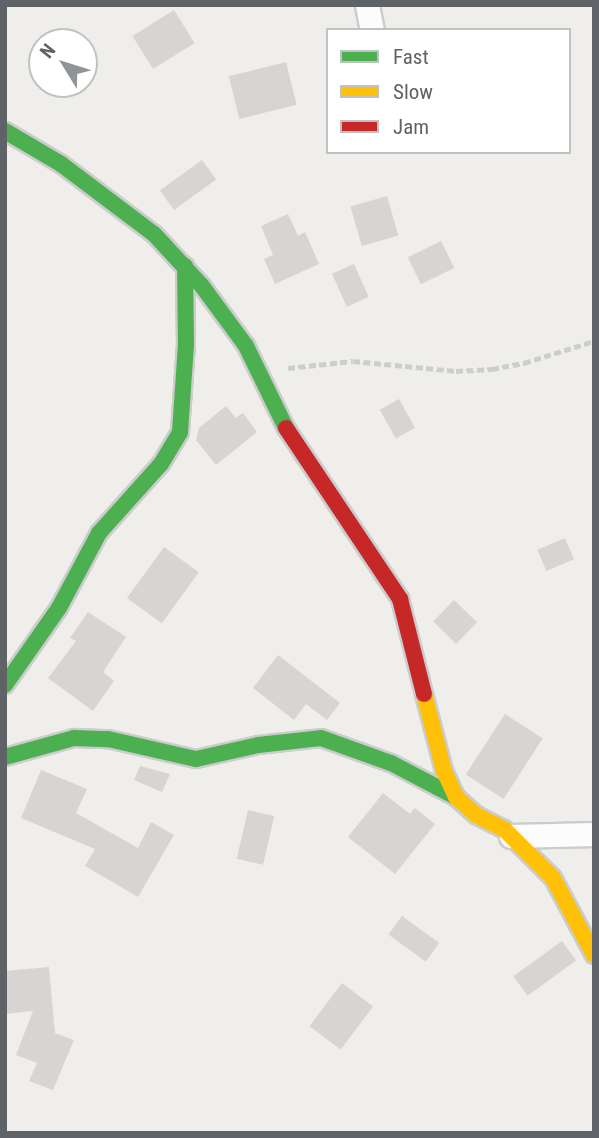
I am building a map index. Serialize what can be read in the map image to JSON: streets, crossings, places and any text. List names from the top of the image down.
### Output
{
  "legend": ["Fast", "Slow", "Jam"],
  "north": "top left"
}
